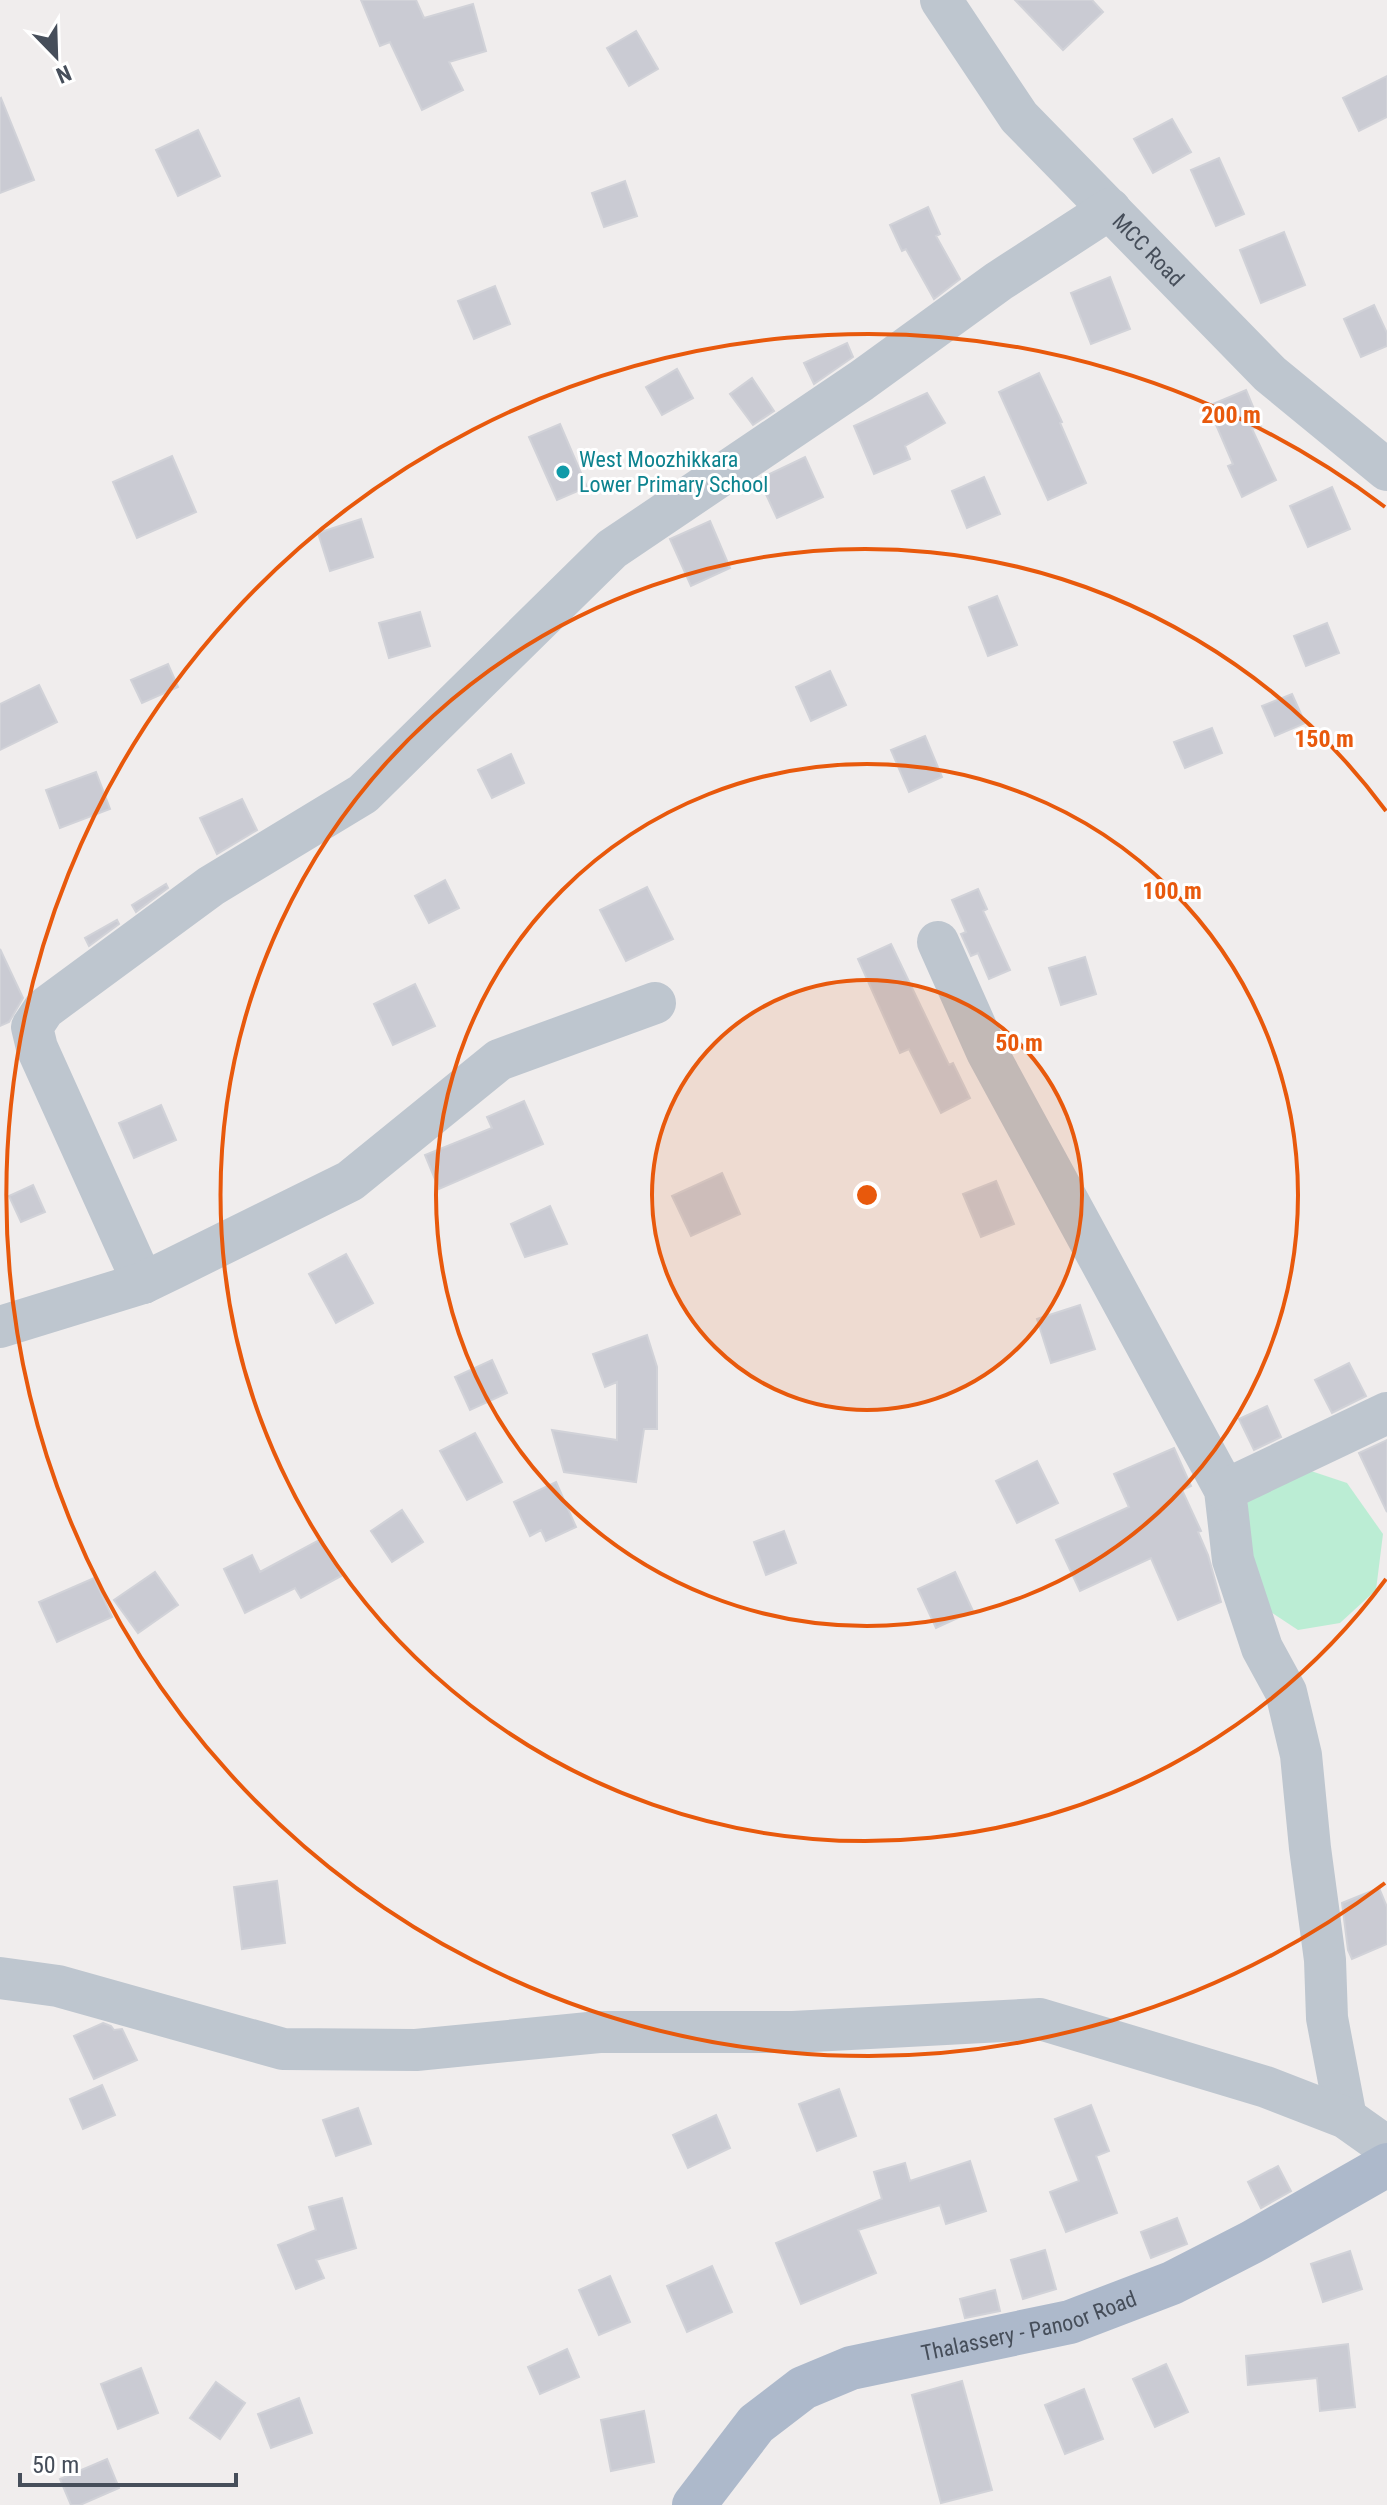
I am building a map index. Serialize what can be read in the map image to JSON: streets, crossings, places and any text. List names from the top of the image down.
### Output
{
  "streets": {
    "main road": ["Thalassery - Panoor Road"],
    "street": ["MCC Road"]
  },
  "places": ["West Moozhikkara Lower Primary School"],
  "scale_bar": "50 m",
  "north": "bottom right",
  "rings": [
    "200 m",
    "150 m",
    "100 m",
    "50 m"
  ]
}
